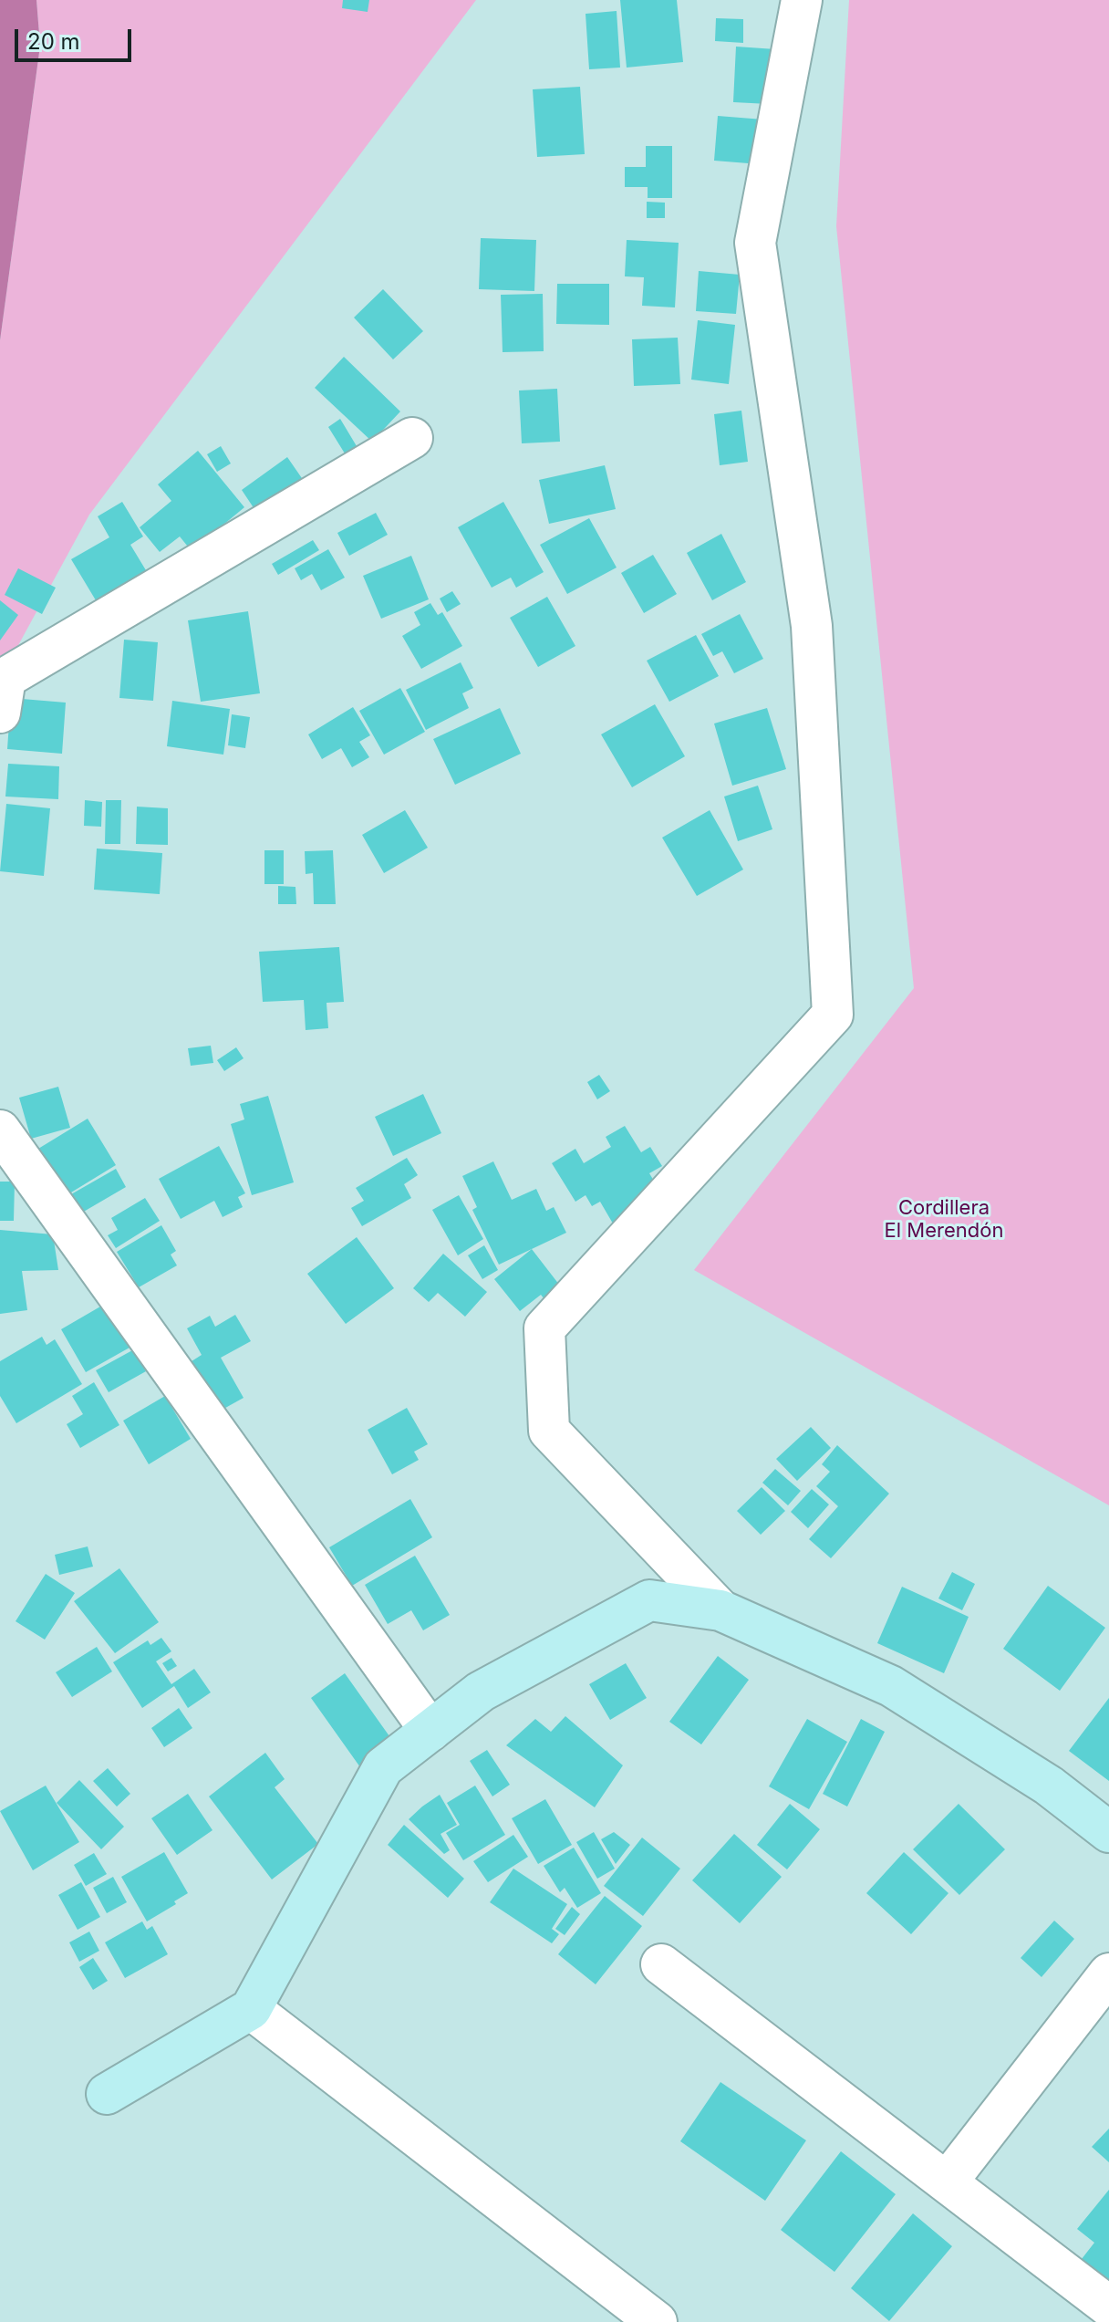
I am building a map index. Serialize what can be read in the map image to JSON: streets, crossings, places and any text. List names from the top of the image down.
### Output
{
  "parks": ["Cordillera El Merendón"],
  "scale_bar": "20 m"
}
